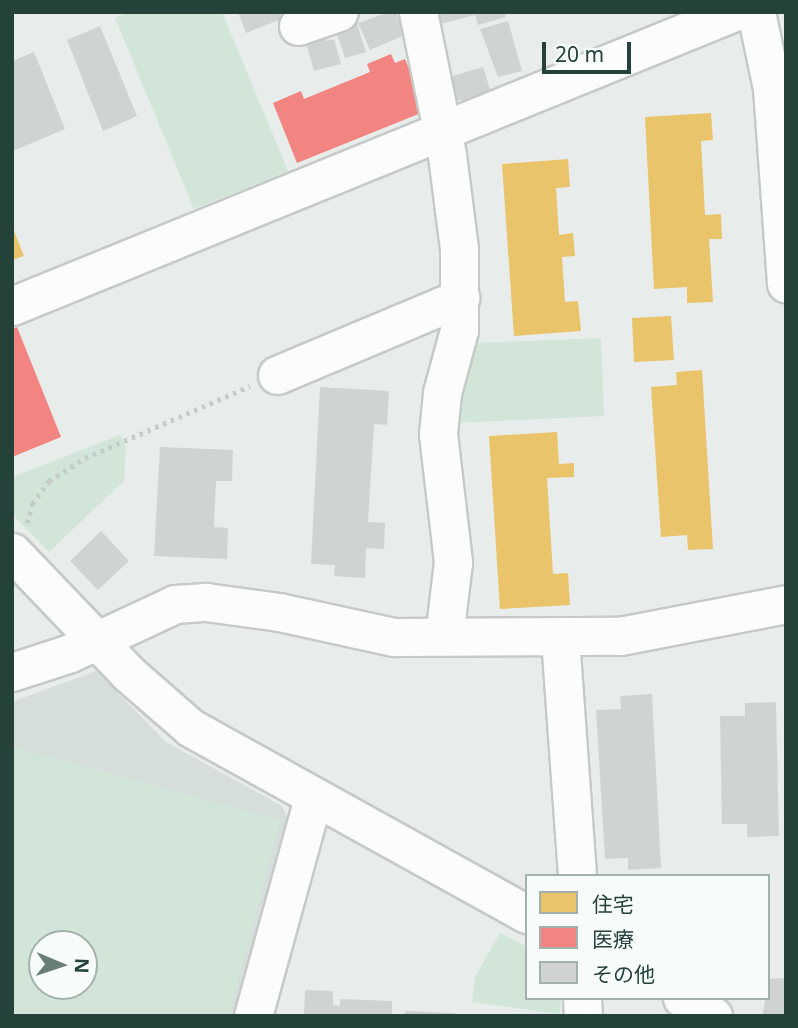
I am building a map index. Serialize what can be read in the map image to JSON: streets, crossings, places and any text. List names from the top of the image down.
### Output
{
  "legend": ["住宅", "医療", "その他"],
  "scale_bar": "20 m",
  "north": "right"
}
